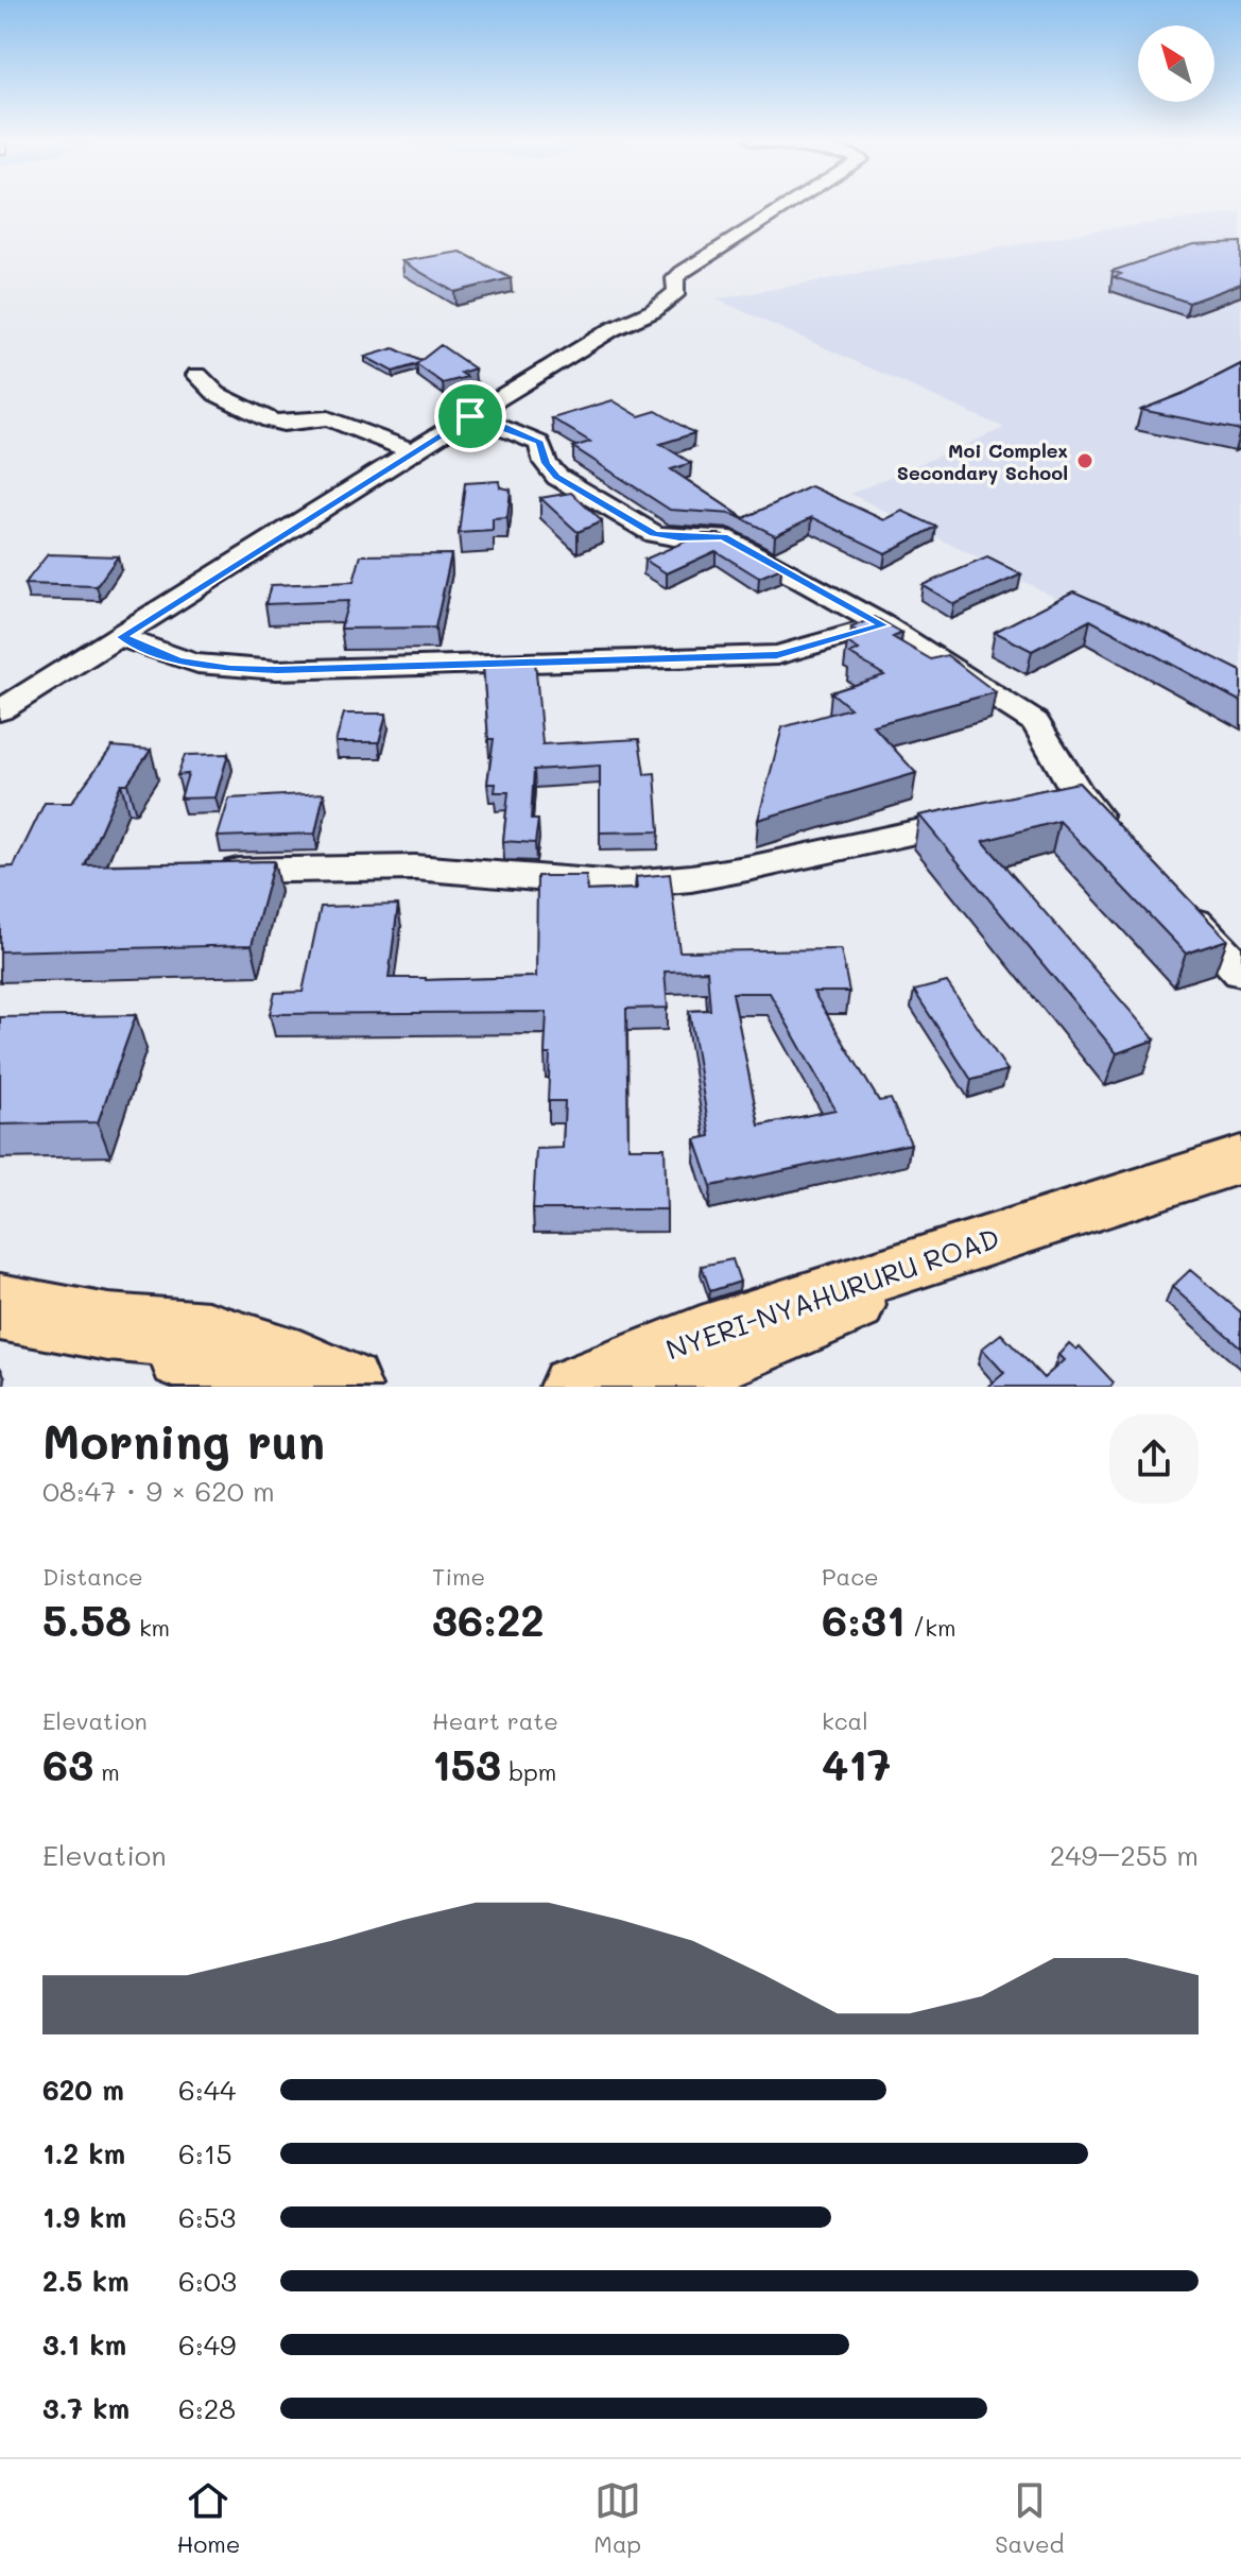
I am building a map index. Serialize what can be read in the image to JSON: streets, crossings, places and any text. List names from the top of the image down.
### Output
{
  "streets": {
    "main road": ["NYERI-NYAHURURU ROAD"]
  },
  "places": ["Moi Complex Secondary School"],
  "north": "top left",
  "page": {
    "heading": ["Morning run", "08:47 · 9 × 620 m"],
    "stats": [
      ["Distance", "5.58 km"],
      ["Time", "36:22"],
      ["Pace", "6:31 /km"],
      ["Elevation", "63 m"],
      ["Heart rate", "153 bpm"],
      ["kcal", "417"]
    ],
    "chart": ["Elevation", "249–255 m"],
    "list": [
      {
        "name": "620 m",
        "note": "6:44"
      },
      {
        "name": "1.2 km",
        "note": "6:15"
      },
      {
        "name": "1.9 km",
        "note": "6:53"
      },
      {
        "name": "2.5 km",
        "note": "6:03"
      },
      {
        "name": "3.1 km",
        "note": "6:49"
      },
      {
        "name": "3.7 km",
        "note": "6:28"
      }
    ],
    "tabs": ["Home", "Map", "Saved"]
  }
}
